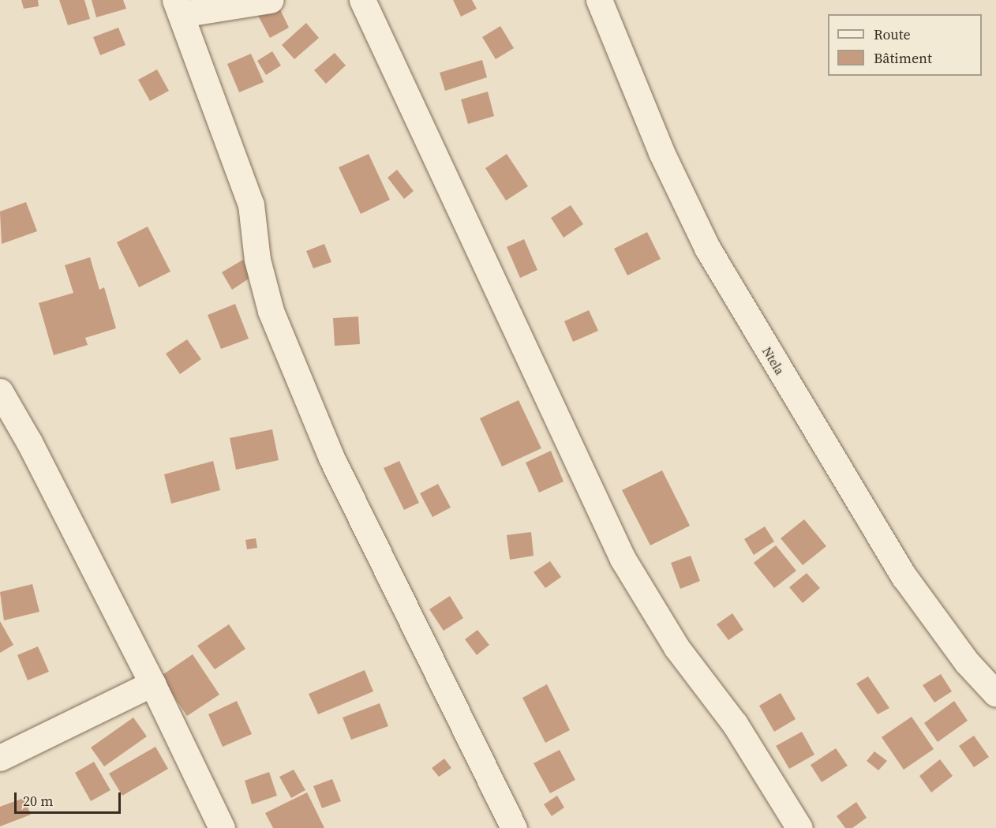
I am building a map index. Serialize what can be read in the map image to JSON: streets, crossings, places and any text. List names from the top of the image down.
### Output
{
  "streets": {
    "street": ["Ntela"]
  },
  "legend": ["Route", "Bâtiment"],
  "scale_bar": "20 m"
}
